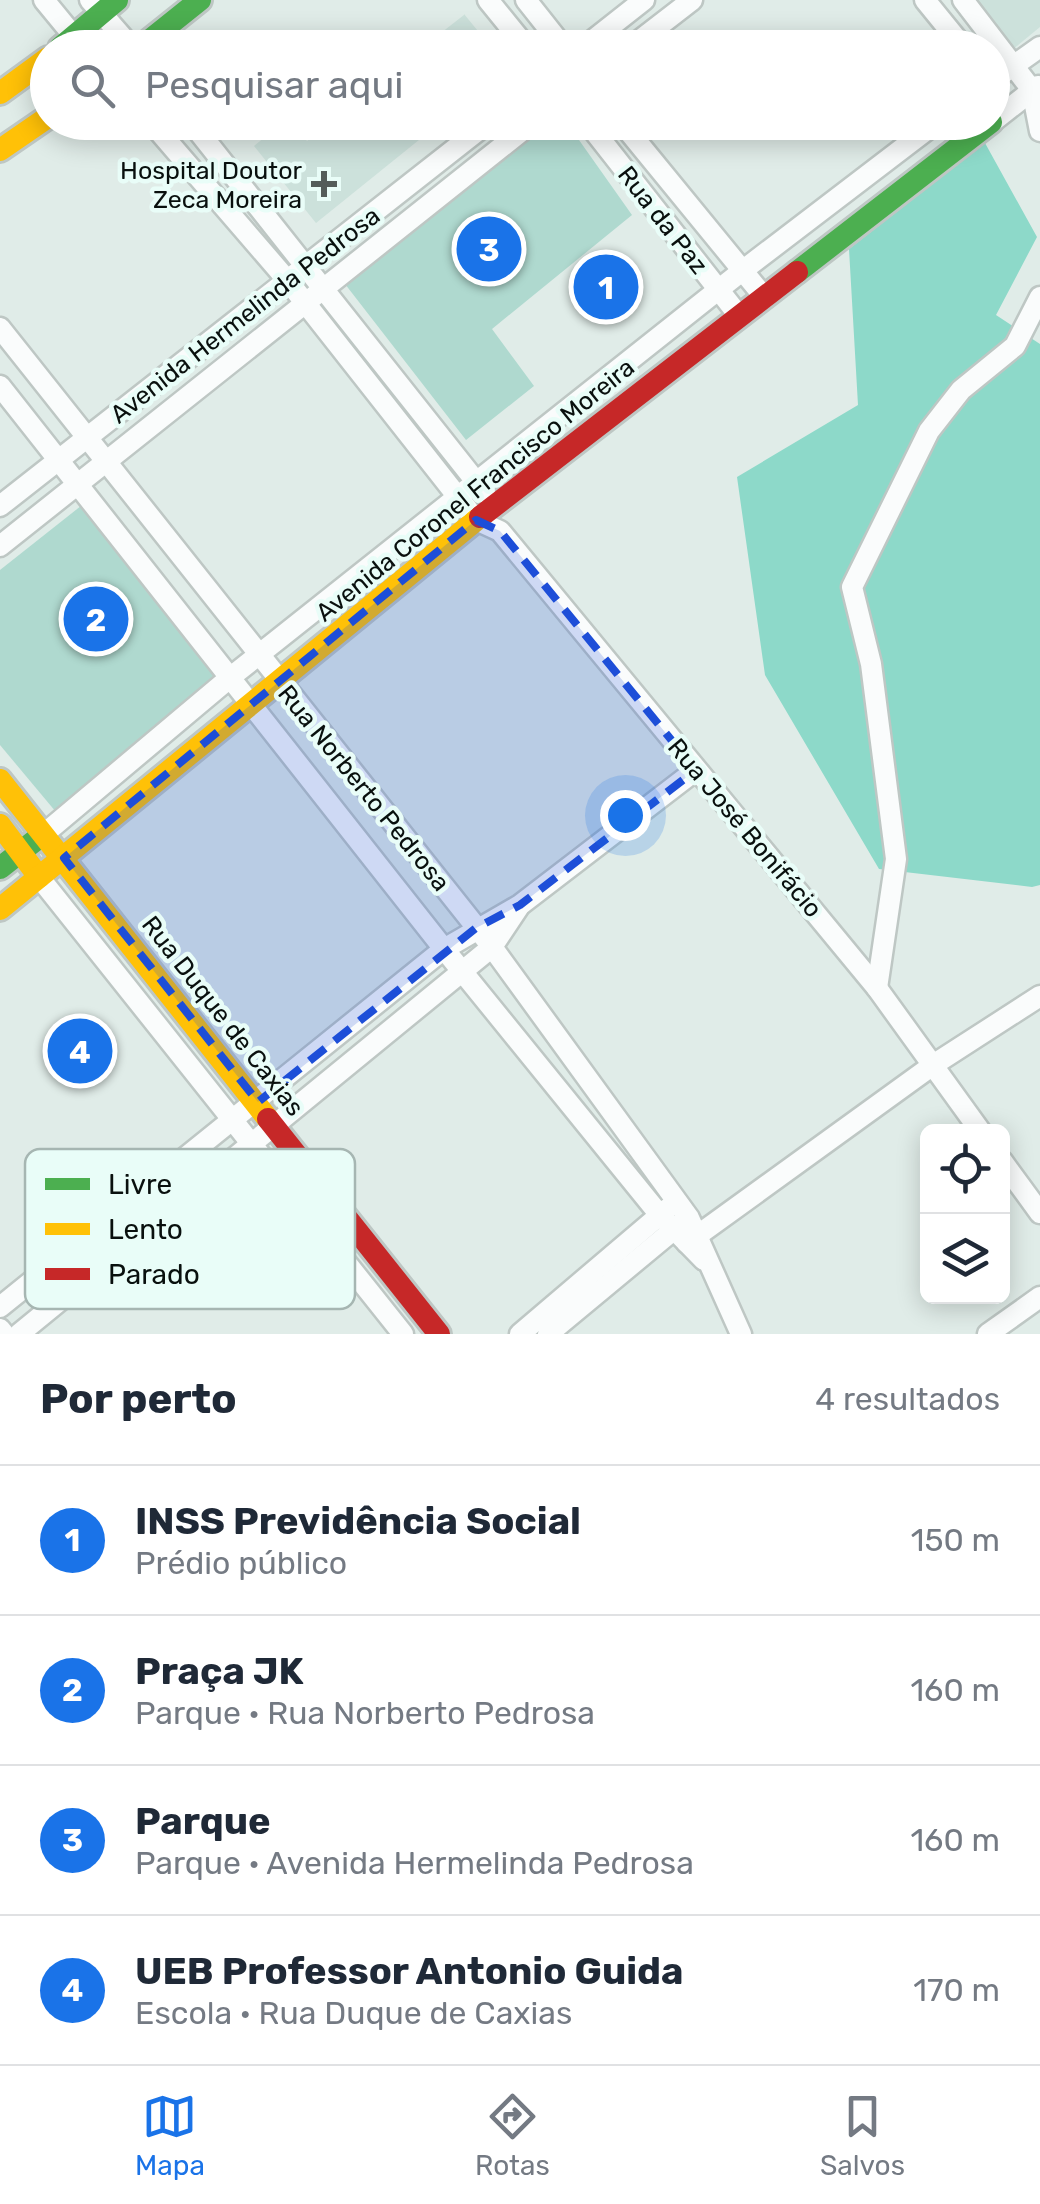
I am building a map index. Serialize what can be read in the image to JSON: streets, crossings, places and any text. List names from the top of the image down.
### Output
{
  "streets": {
    "street": [
      "Rua da Paz",
      "Avenida Hermelinda Pedrosa",
      "Avenida Coronel Francisco Moreira",
      "Rua Norberto Pedrosa",
      "Rua José Bonifácio",
      "Rua Duque de Caxias"
    ]
  },
  "crossings": [
    ["Rua da Paz", "Avenida Coronel Francisco Moreira"],
    ["Avenida Hermelinda Pedrosa", "Rua Norberto Pedrosa"],
    ["Avenida Hermelinda Pedrosa", "Rua José Bonifácio"],
    ["Avenida Coronel Francisco Moreira", "Rua Norberto Pedrosa"],
    ["Avenida Coronel Francisco Moreira", "Rua José Bonifácio"],
    ["Avenida Coronel Francisco Moreira", "Rua Duque de Caxias"]
  ],
  "places": {
    "health": ["Hospital Doutor Zeca Moreira"]
  },
  "legend": ["Livre", "Lento", "Parado"],
  "page": {
    "search": "Pesquisar aqui",
    "pins": [
      "3",
      "1",
      "2",
      "4"
    ],
    "heading": ["Por perto", "4 resultados"],
    "list": [
      {
        "mark": "1",
        "name": "INSS Previdência Social",
        "note": "Prédio público",
        "value": "150 m"
      },
      {
        "mark": "2",
        "name": "Praça JK",
        "note": "Parque · Rua Norberto Pedrosa",
        "value": "160 m"
      },
      {
        "mark": "3",
        "name": "Parque",
        "note": "Parque · Avenida Hermelinda Pedrosa",
        "value": "160 m"
      },
      {
        "mark": "4",
        "name": "UEB Professor Antonio Guida",
        "note": "Escola · Rua Duque de Caxias",
        "value": "170 m"
      }
    ],
    "nav": ["Mapa", "Rotas", "Salvos"]
  }
}
